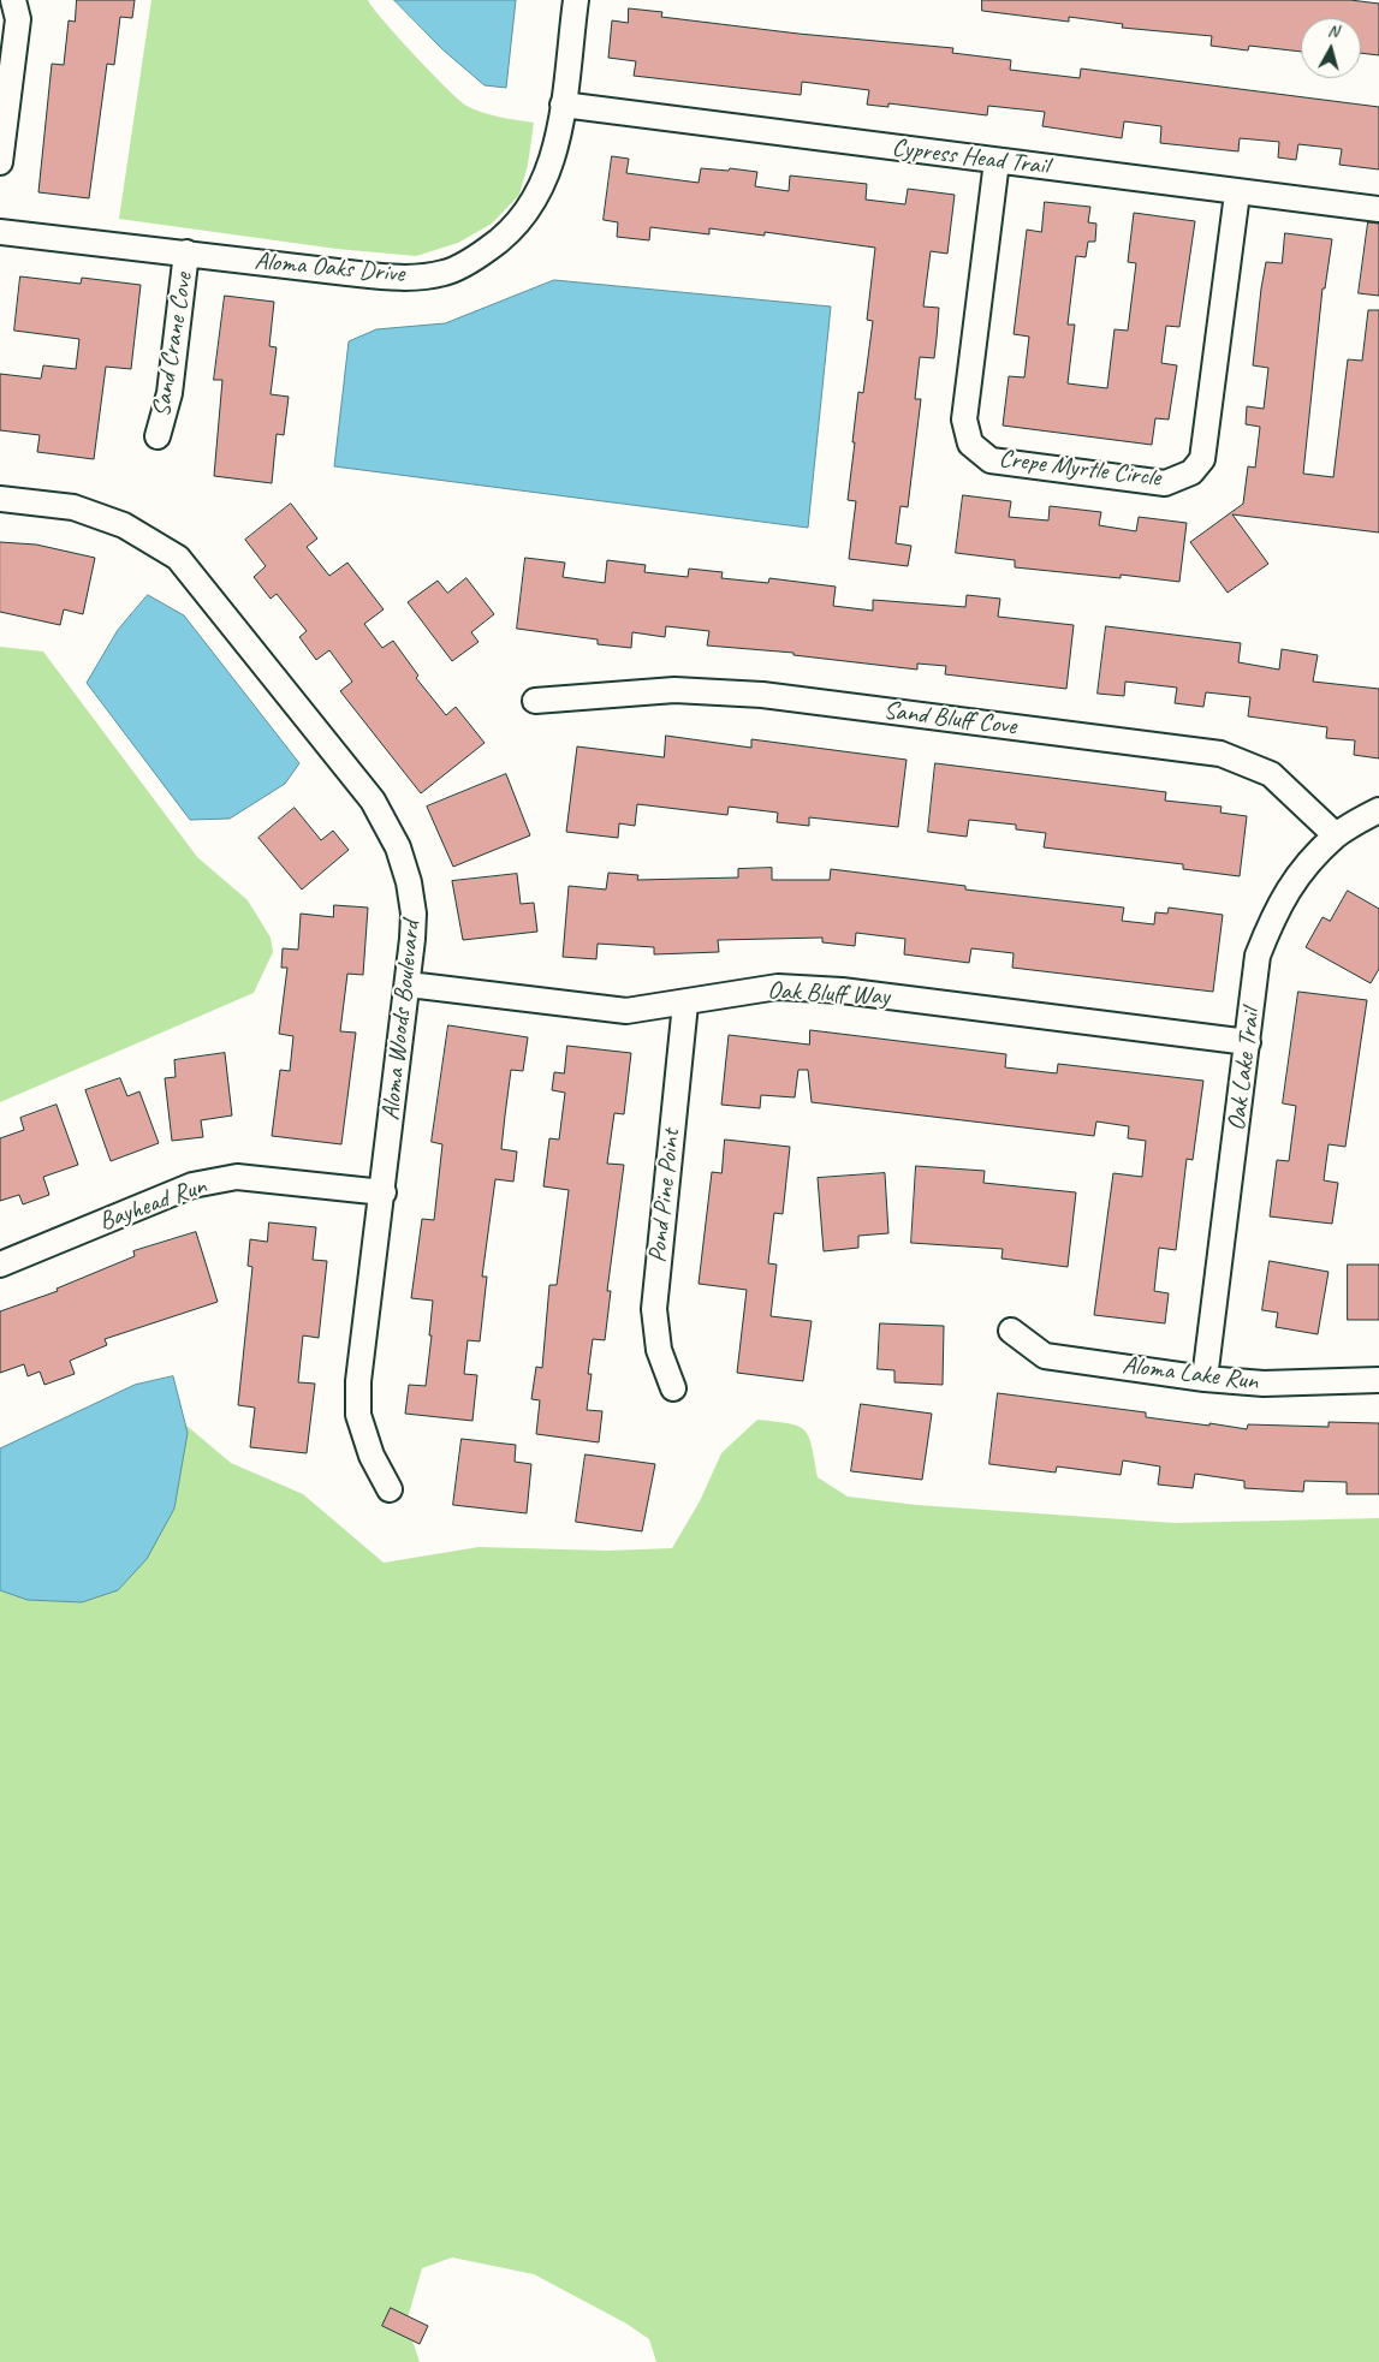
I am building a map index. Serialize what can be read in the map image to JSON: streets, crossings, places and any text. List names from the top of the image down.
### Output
{
  "streets": {
    "street": [
      "Cypress Head Trail",
      "Aloma Oaks Drive",
      "Sand Crane Cove",
      "Crepe Myrtle Circle",
      "Sand Bluff Cove",
      "Oak Bluff Way",
      "Aloma Woods Boulevard",
      "Oak Lake Trail",
      "Pond Pine Point",
      "Bayhead Run",
      "Aloma Lake Run"
    ]
  },
  "crossings": [
    ["Cypress Head Trail", "Aloma Oaks Drive"],
    ["Cypress Head Trail", "Crepe Myrtle Circle"],
    ["Aloma Oaks Drive", "Sand Crane Cove"],
    ["Sand Bluff Cove", "Oak Lake Trail"],
    ["Oak Bluff Way", "Aloma Woods Boulevard"],
    ["Oak Bluff Way", "Oak Lake Trail"],
    ["Oak Bluff Way", "Pond Pine Point"],
    ["Aloma Woods Boulevard", "Bayhead Run"],
    ["Oak Lake Trail", "Aloma Lake Run"]
  ],
  "north": "top"
}
